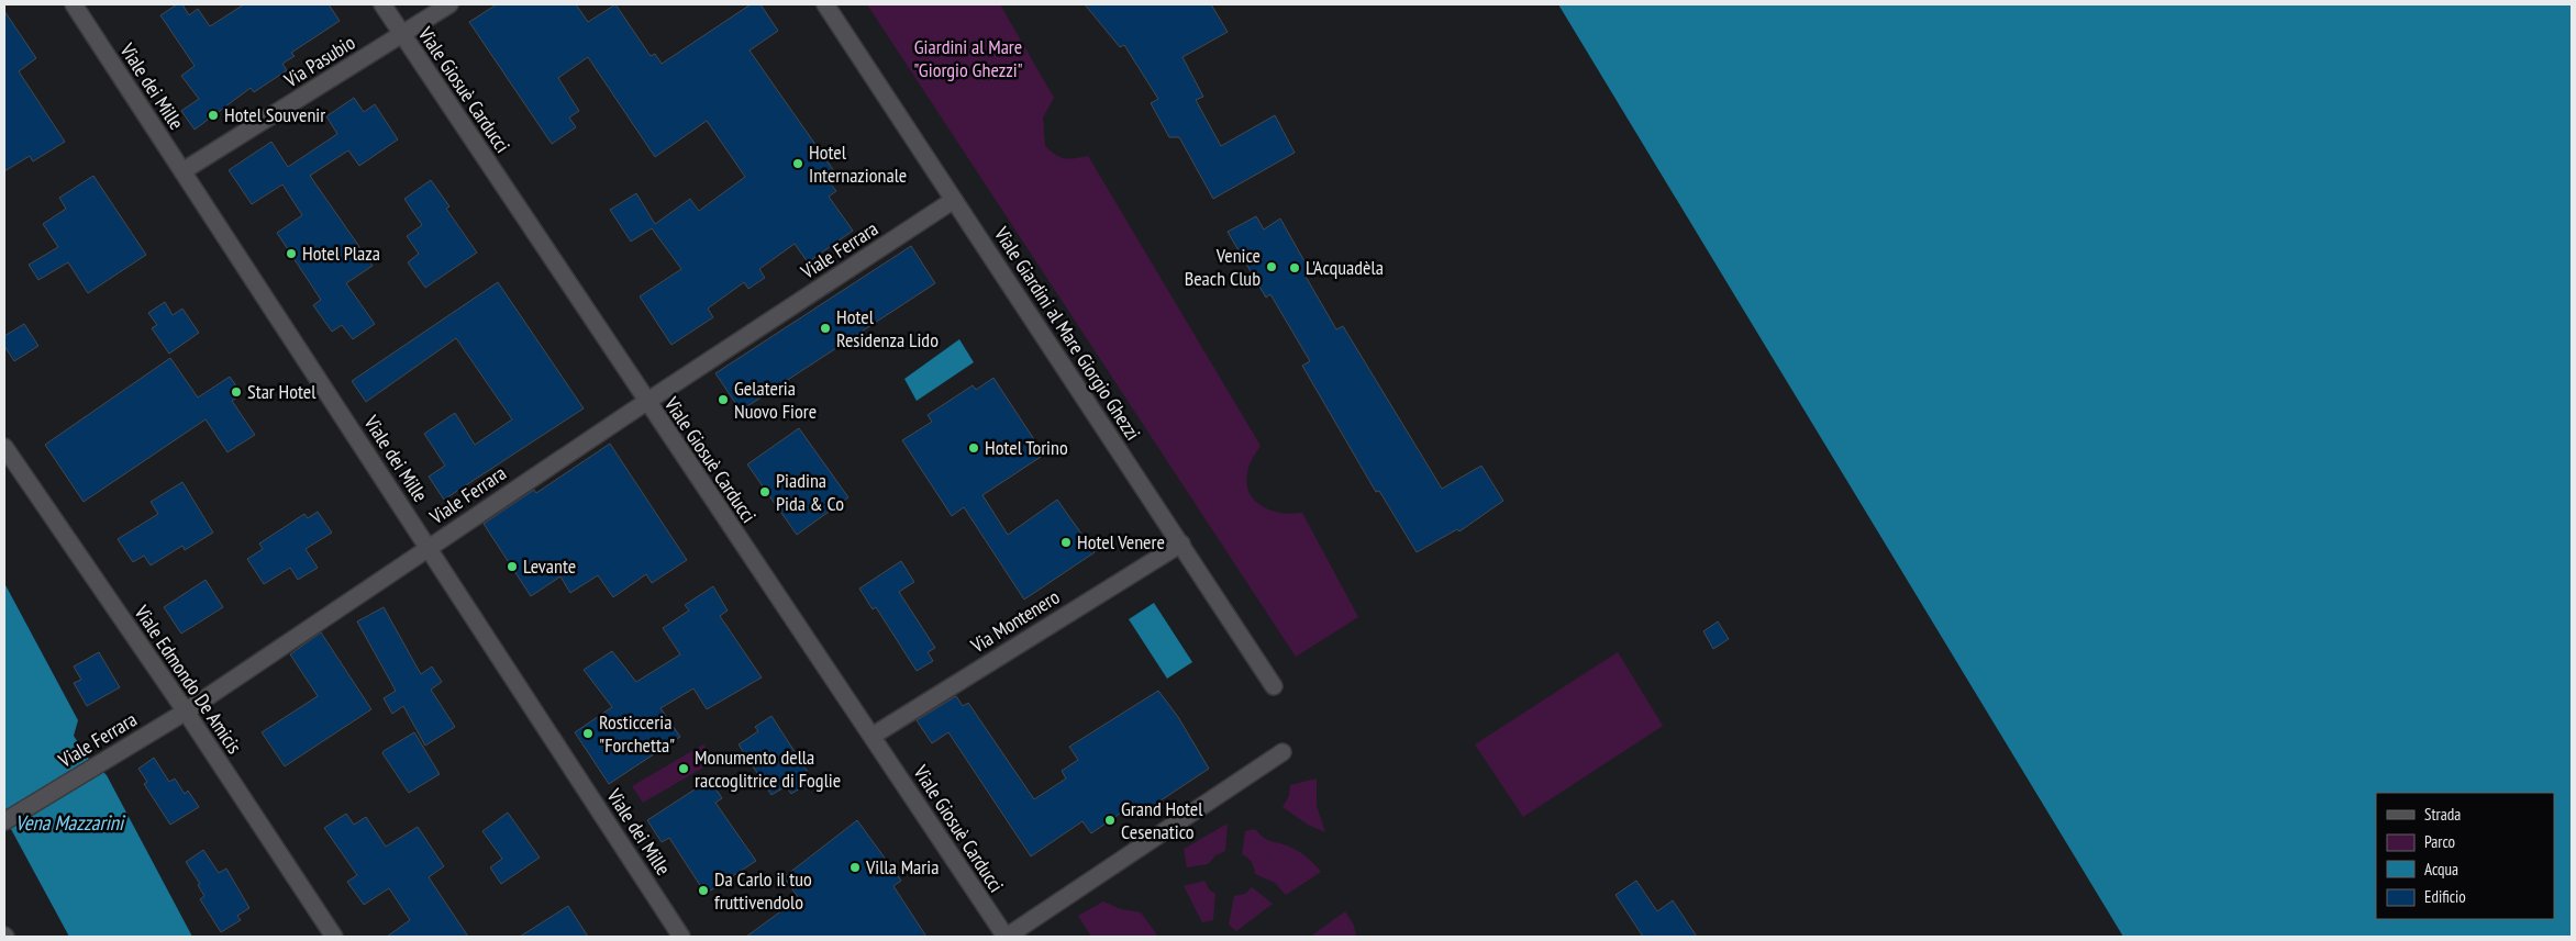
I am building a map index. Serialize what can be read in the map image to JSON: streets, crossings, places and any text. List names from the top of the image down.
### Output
{
  "streets": {
    "street": [
      "Via Pasubio",
      "Viale dei Mille",
      "Viale Giosuè Carducci",
      "Viale Ferrara",
      "Viale Giardini al Mare Giorgio Ghezzi",
      "Via Montenero",
      "Viale Edmondo De Amicis"
    ]
  },
  "crossings": [
    ["Via Pasubio", "Viale dei Mille"],
    ["Via Pasubio", "Viale Giosuè Carducci"],
    ["Viale dei Mille", "Viale Ferrara"],
    ["Viale Giosuè Carducci", "Viale Ferrara"],
    ["Viale Giosuè Carducci", "Via Montenero"],
    ["Viale Ferrara", "Viale Giardini al Mare Giorgio Ghezzi"],
    ["Viale Ferrara", "Viale Edmondo De Amicis"],
    ["Viale Giardini al Mare Giorgio Ghezzi", "Via Montenero"]
  ],
  "water": ["Vena Mazzarini"],
  "parks": ["Giardini al Mare \"Giorgio Ghezzi\""],
  "places": [
    "Hotel Souvenir",
    "Hotel Internazionale",
    "Hotel Plaza",
    "Venice Beach Club",
    "L'Acquadèla",
    "Hotel Residenza Lido",
    "Star Hotel",
    "Gelateria Nuovo Fiore",
    "Hotel Torino",
    "Piadina Pida & Co",
    "Hotel Venere",
    "Levante",
    "Rosticceria \"Forchetta\"",
    "Monumento della raccoglitrice di Foglie",
    "Grand Hotel Cesenatico",
    "Villa Maria",
    "Da Carlo il tuo fruttivendolo"
  ],
  "legend": [
    "Strada",
    "Parco",
    "Acqua",
    "Edificio"
  ]
}
